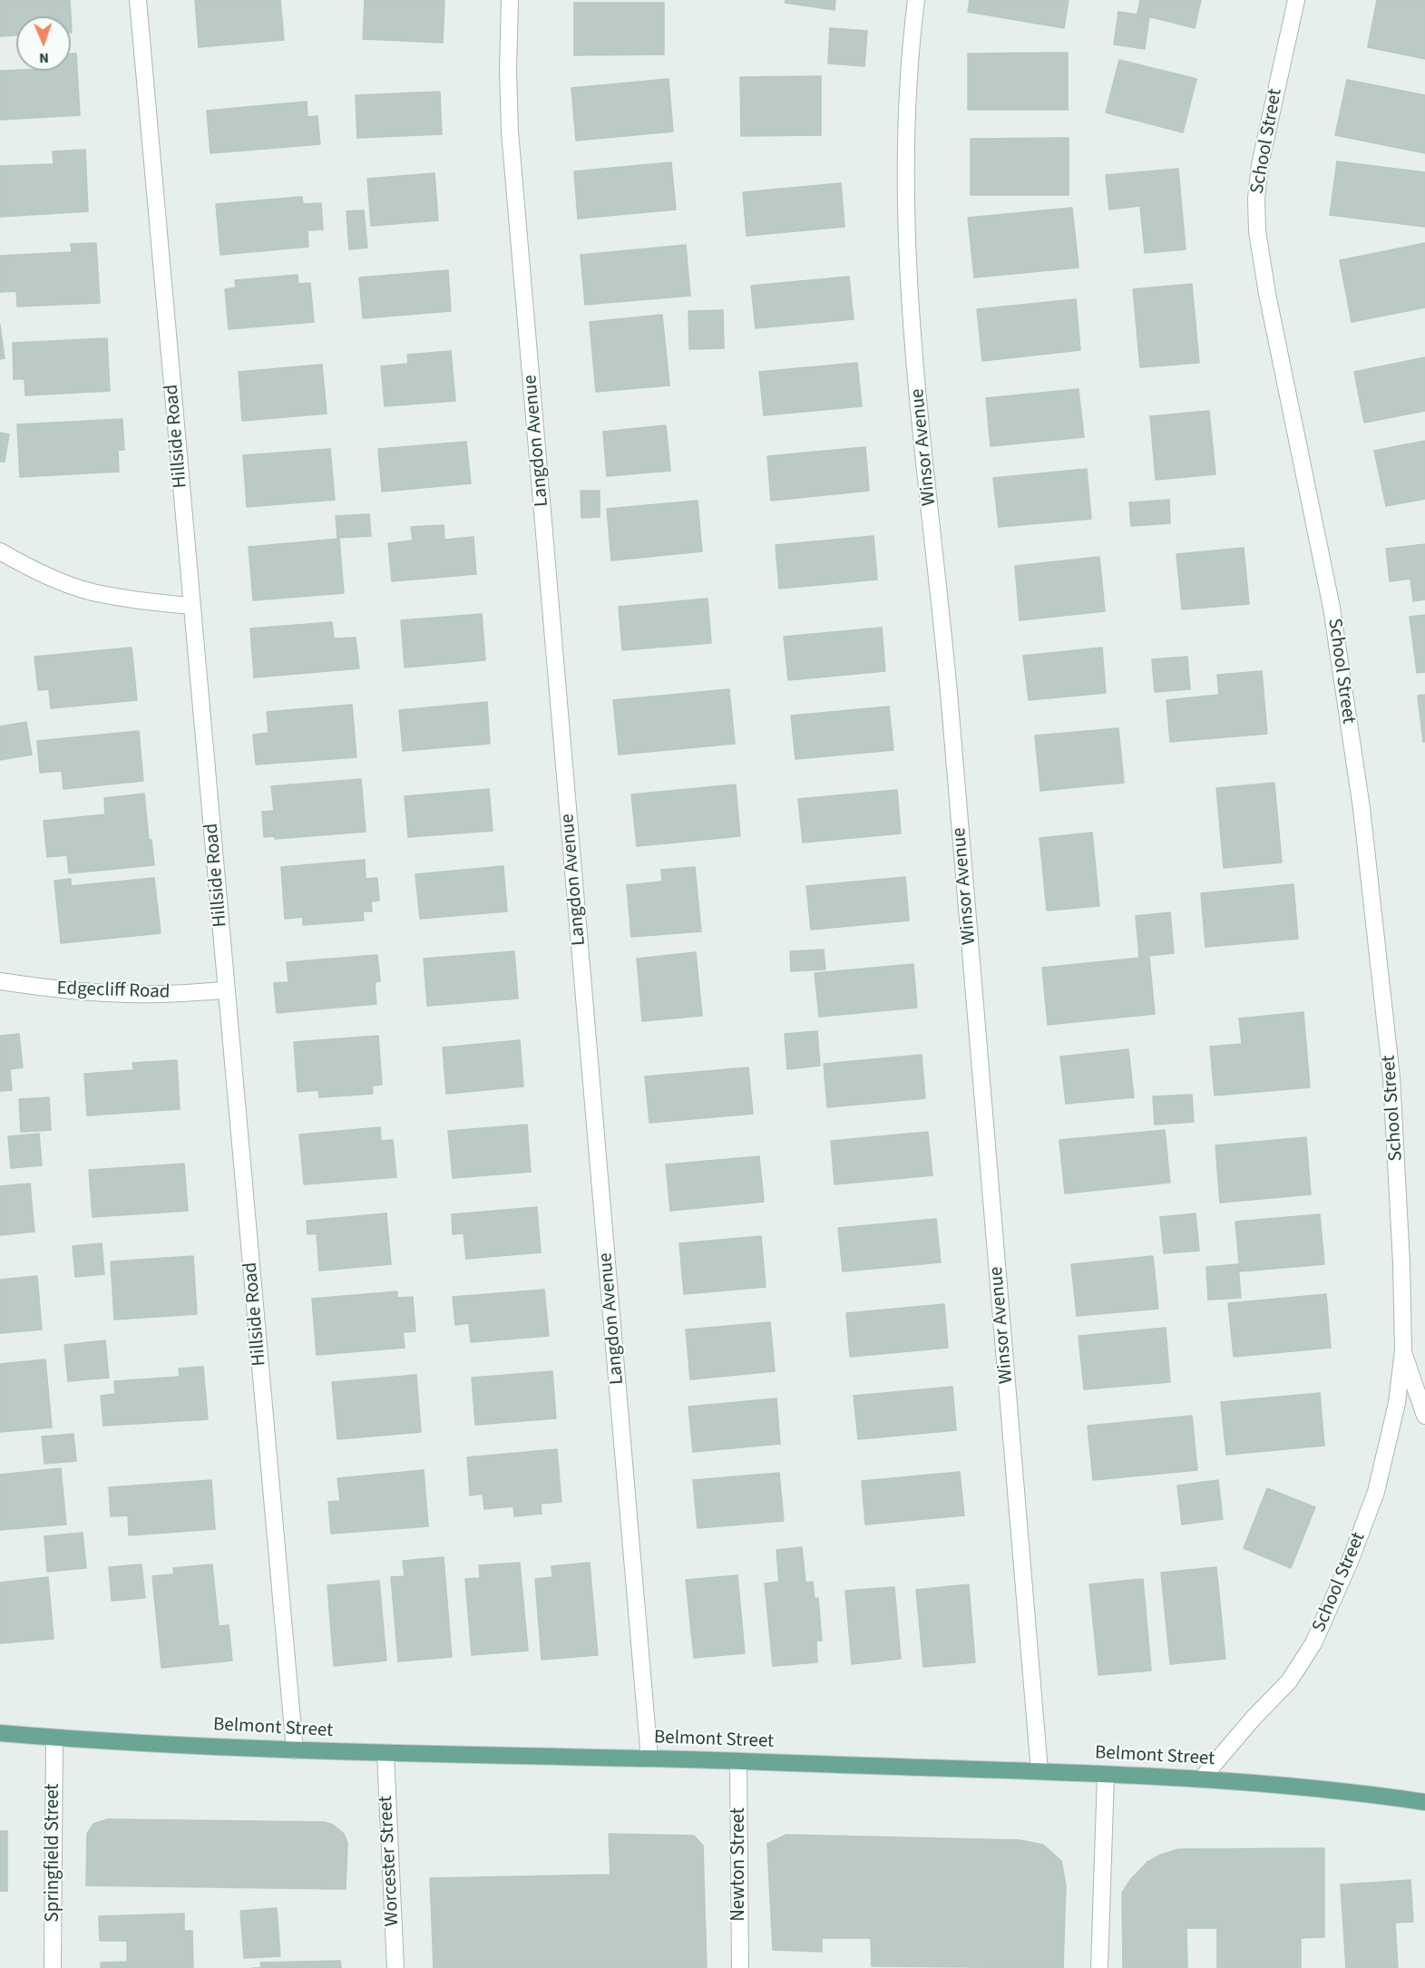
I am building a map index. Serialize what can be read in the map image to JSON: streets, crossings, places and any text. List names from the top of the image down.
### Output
{
  "streets": {
    "main road": ["Belmont Street"],
    "street": [
      "School Street",
      "Hillside Road",
      "Langdon Avenue",
      "Winsor Avenue",
      "Edgecliff Road",
      "Springfield Street",
      "Worcester Street",
      "Newton Street"
    ]
  },
  "crossings": [
    ["School Street", "Belmont Street"],
    ["Hillside Road", "Edgecliff Road"],
    ["Hillside Road", "Belmont Street"],
    ["Langdon Avenue", "Belmont Street"],
    ["Winsor Avenue", "Belmont Street"],
    ["Belmont Street", "Springfield Street"],
    ["Belmont Street", "Worcester Street"],
    ["Belmont Street", "Newton Street"]
  ],
  "north": "bottom"
}
